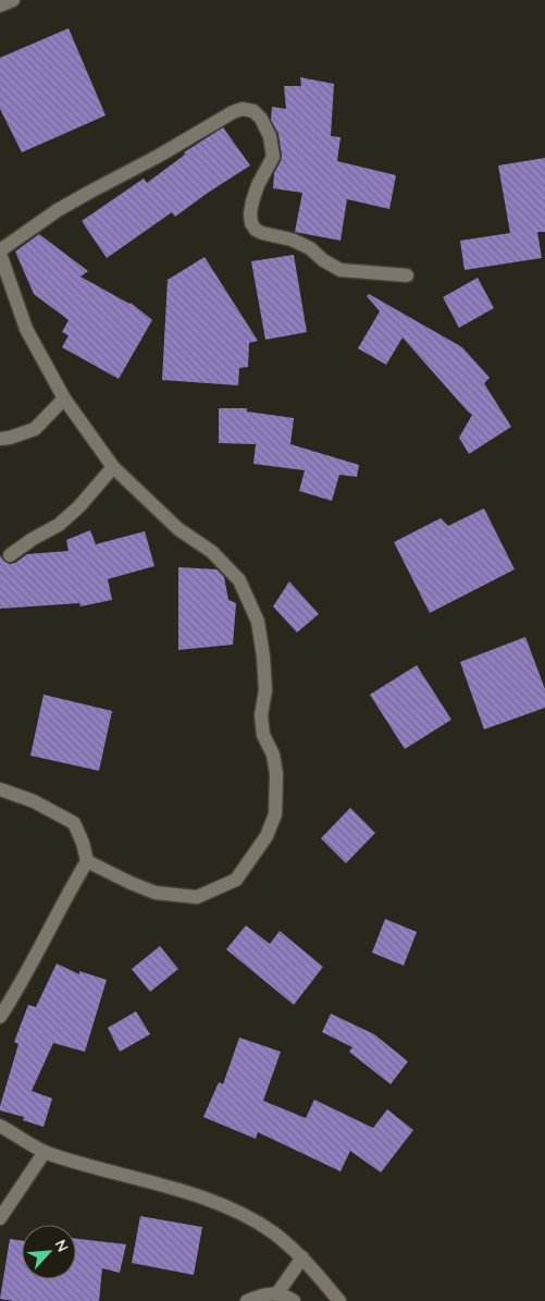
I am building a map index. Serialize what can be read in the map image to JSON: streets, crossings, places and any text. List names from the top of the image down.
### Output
{
  "north": "top right"
}
